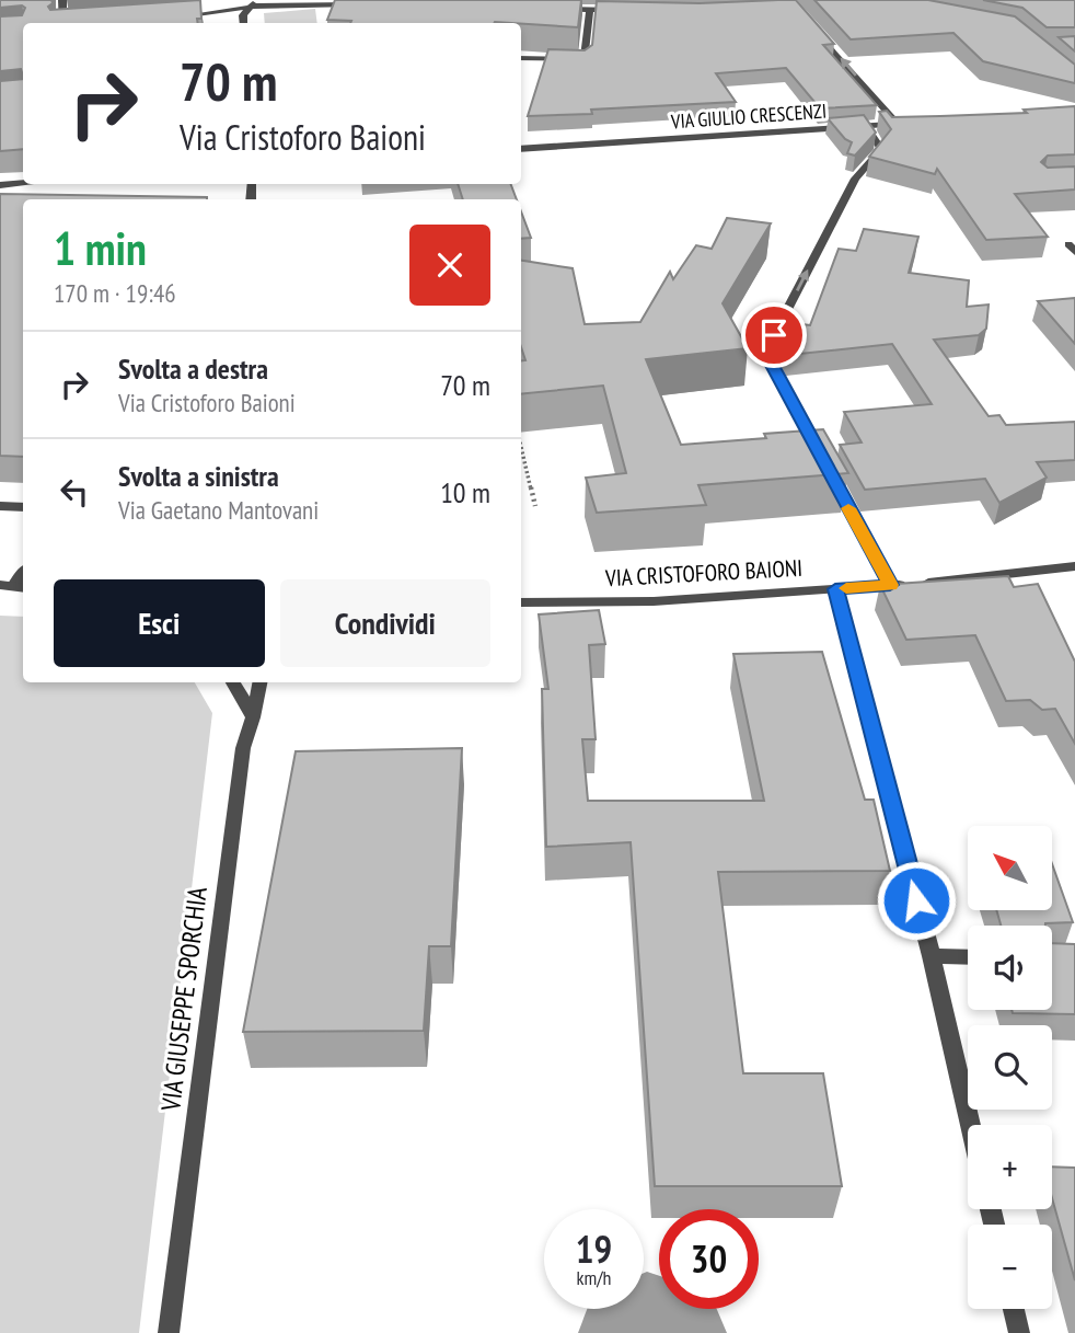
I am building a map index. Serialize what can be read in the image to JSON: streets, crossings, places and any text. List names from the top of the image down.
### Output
{
  "streets": {
    "street": ["VIA GIULIO CRESCENZI", "VIA CRISTOFORO BAIONI", "VIA GIUSEPPE SPORCHIA"]
  },
  "north": "top left",
  "page": {
    "turn": ["70 m", "Via Cristoforo Baioni"],
    "heading": ["1 min", "170 m · 19:46"],
    "list": [
      {
        "name": "Svolta a destra",
        "note": "Via Cristoforo Baioni",
        "value": "70 m"
      },
      {
        "name": "Svolta a sinistra",
        "note": "Via Gaetano Mantovani",
        "value": "10 m"
      }
    ],
    "buttons": ["Esci", "Condividi"],
    "map_buttons": ["+", "−"],
    "speed": "19 km/h",
    "limit": "30"
  }
}
